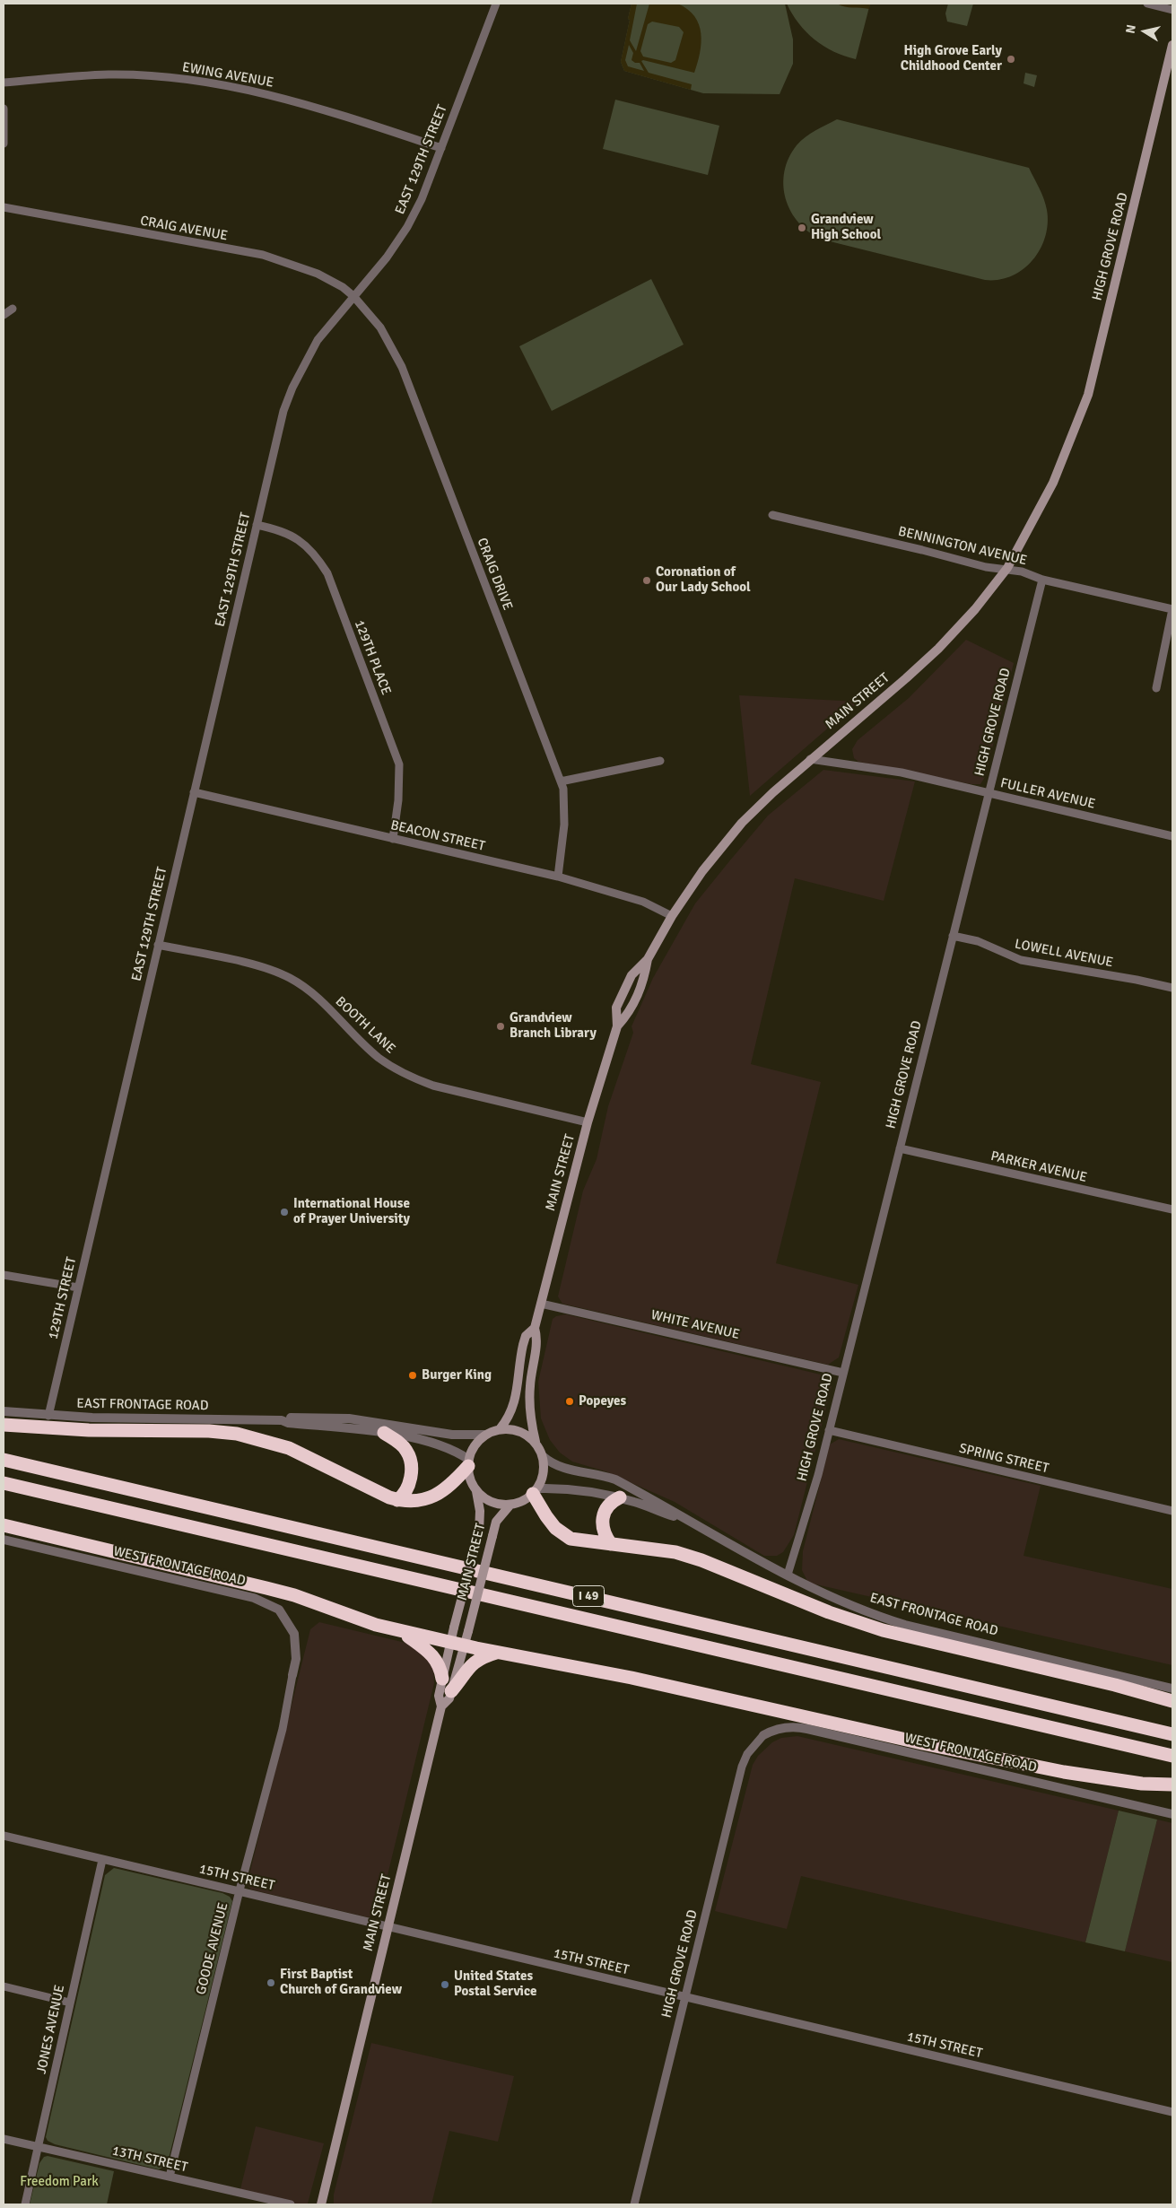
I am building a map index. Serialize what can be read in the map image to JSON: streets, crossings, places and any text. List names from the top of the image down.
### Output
{
  "streets": {
    "highway": ["I 49"],
    "main road": ["HIGH GROVE ROAD", "MAIN STREET"],
    "street": [
      "EWING AVENUE",
      "EAST 129TH STREET",
      "CRAIG AVENUE",
      "BENNINGTON AVENUE",
      "CRAIG DRIVE",
      "129TH PLACE",
      "FULLER AVENUE",
      "BEACON STREET",
      "LOWELL AVENUE",
      "BOOTH LANE",
      "PARKER AVENUE",
      "129TH STREET",
      "WHITE AVENUE",
      "EAST FRONTAGE ROAD",
      "SPRING STREET",
      "WEST FRONTAGE ROAD",
      "15TH STREET",
      "GOODE AVENUE",
      "JONES AVENUE",
      "13TH STREET"
    ]
  },
  "crossings": [
    ["EWING AVENUE", "EAST 129TH STREET"],
    ["EAST 129TH STREET", "CRAIG AVENUE"],
    ["EAST 129TH STREET", "CRAIG DRIVE"],
    ["EAST 129TH STREET", "129TH PLACE"],
    ["EAST 129TH STREET", "BEACON STREET"],
    ["EAST 129TH STREET", "BOOTH LANE"],
    ["EAST 129TH STREET", "129TH STREET"],
    ["CRAIG AVENUE", "CRAIG DRIVE"],
    ["HIGH GROVE ROAD", "BENNINGTON AVENUE"],
    ["HIGH GROVE ROAD", "MAIN STREET"],
    ["HIGH GROVE ROAD", "FULLER AVENUE"],
    ["HIGH GROVE ROAD", "LOWELL AVENUE"],
    ["HIGH GROVE ROAD", "PARKER AVENUE"],
    ["HIGH GROVE ROAD", "WHITE AVENUE"],
    ["HIGH GROVE ROAD", "EAST FRONTAGE ROAD"],
    ["HIGH GROVE ROAD", "SPRING STREET"],
    ["HIGH GROVE ROAD", "WEST FRONTAGE ROAD"],
    ["HIGH GROVE ROAD", "15TH STREET"],
    ["BENNINGTON AVENUE", "MAIN STREET"],
    ["CRAIG DRIVE", "BEACON STREET"],
    ["129TH PLACE", "BEACON STREET"],
    ["MAIN STREET", "FULLER AVENUE"],
    ["MAIN STREET", "BEACON STREET"],
    ["MAIN STREET", "BOOTH LANE"],
    ["MAIN STREET", "WHITE AVENUE"],
    ["MAIN STREET", "EAST FRONTAGE ROAD"],
    ["MAIN STREET", "15TH STREET"],
    ["129TH STREET", "EAST FRONTAGE ROAD"],
    ["WEST FRONTAGE ROAD", "GOODE AVENUE"],
    ["15TH STREET", "GOODE AVENUE"],
    ["15TH STREET", "JONES AVENUE"],
    ["GOODE AVENUE", "13TH STREET"],
    ["JONES AVENUE", "13TH STREET"]
  ],
  "parks": ["Freedom Park"],
  "places": [
    "High Grove Early Childhood Center",
    "Grandview High School",
    "Coronation of Our Lady School",
    "Grandview Branch Library",
    "International House of Prayer University",
    "Burger King",
    "Popeyes",
    "First Baptist Church of Grandview",
    "United States Postal Service"
  ],
  "north": "left"
}
